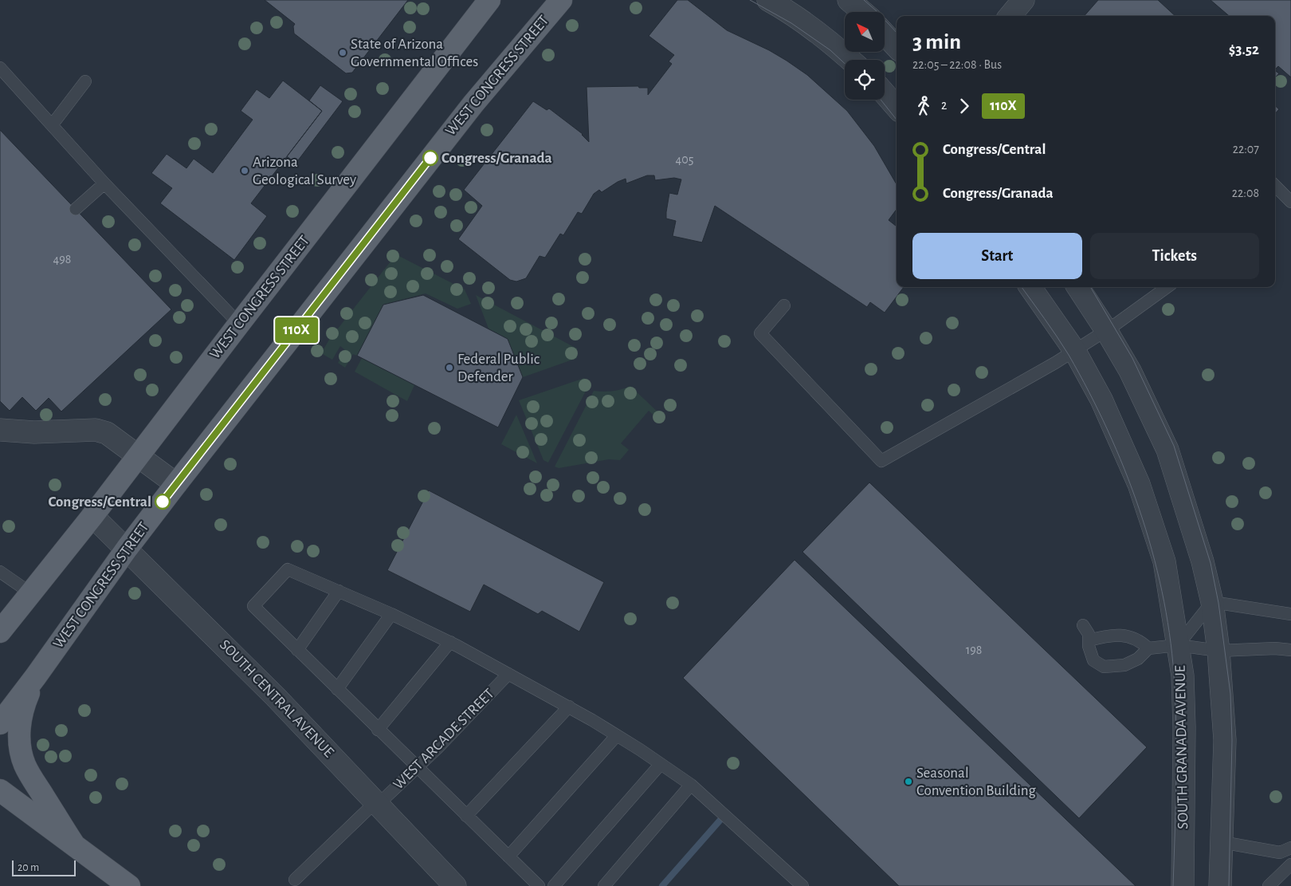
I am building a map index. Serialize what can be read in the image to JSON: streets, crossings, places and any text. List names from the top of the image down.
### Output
{
  "streets": {
    "main road": ["WEST CONGRESS STREET"],
    "street": ["SOUTH CENTRAL AVENUE", "SOUTH GRANADA AVENUE"],
    "lane": ["WEST ARCADE STREET"]
  },
  "crossings": [
    ["WEST CONGRESS STREET", "SOUTH CENTRAL AVENUE"],
    ["SOUTH CENTRAL AVENUE", "WEST ARCADE STREET"]
  ],
  "places": [
    "State of Arizona Governmental Offices",
    "Congress/Granada",
    "Arizona Geological Survey",
    "Federal Public Defender",
    "Congress/Central",
    "Seasonal Convention Building"
  ],
  "lines": ["bus line 110X"],
  "house_numbers": ["405", "498", "198"],
  "scale_bar": "20 m",
  "north": "top left",
  "page": {
    "on_map": "110X",
    "heading": ["3 min", "22:05 – 22:08 · Bus", "$3.52"],
    "legs": ["2", "110X"],
    "list": [
      {
        "name": "Congress/Central",
        "value": "22:07"
      },
      {
        "name": "Congress/Granada",
        "value": "22:08"
      }
    ],
    "buttons": ["Start", "Tickets"],
    "scale": "20 m"
  }
}
